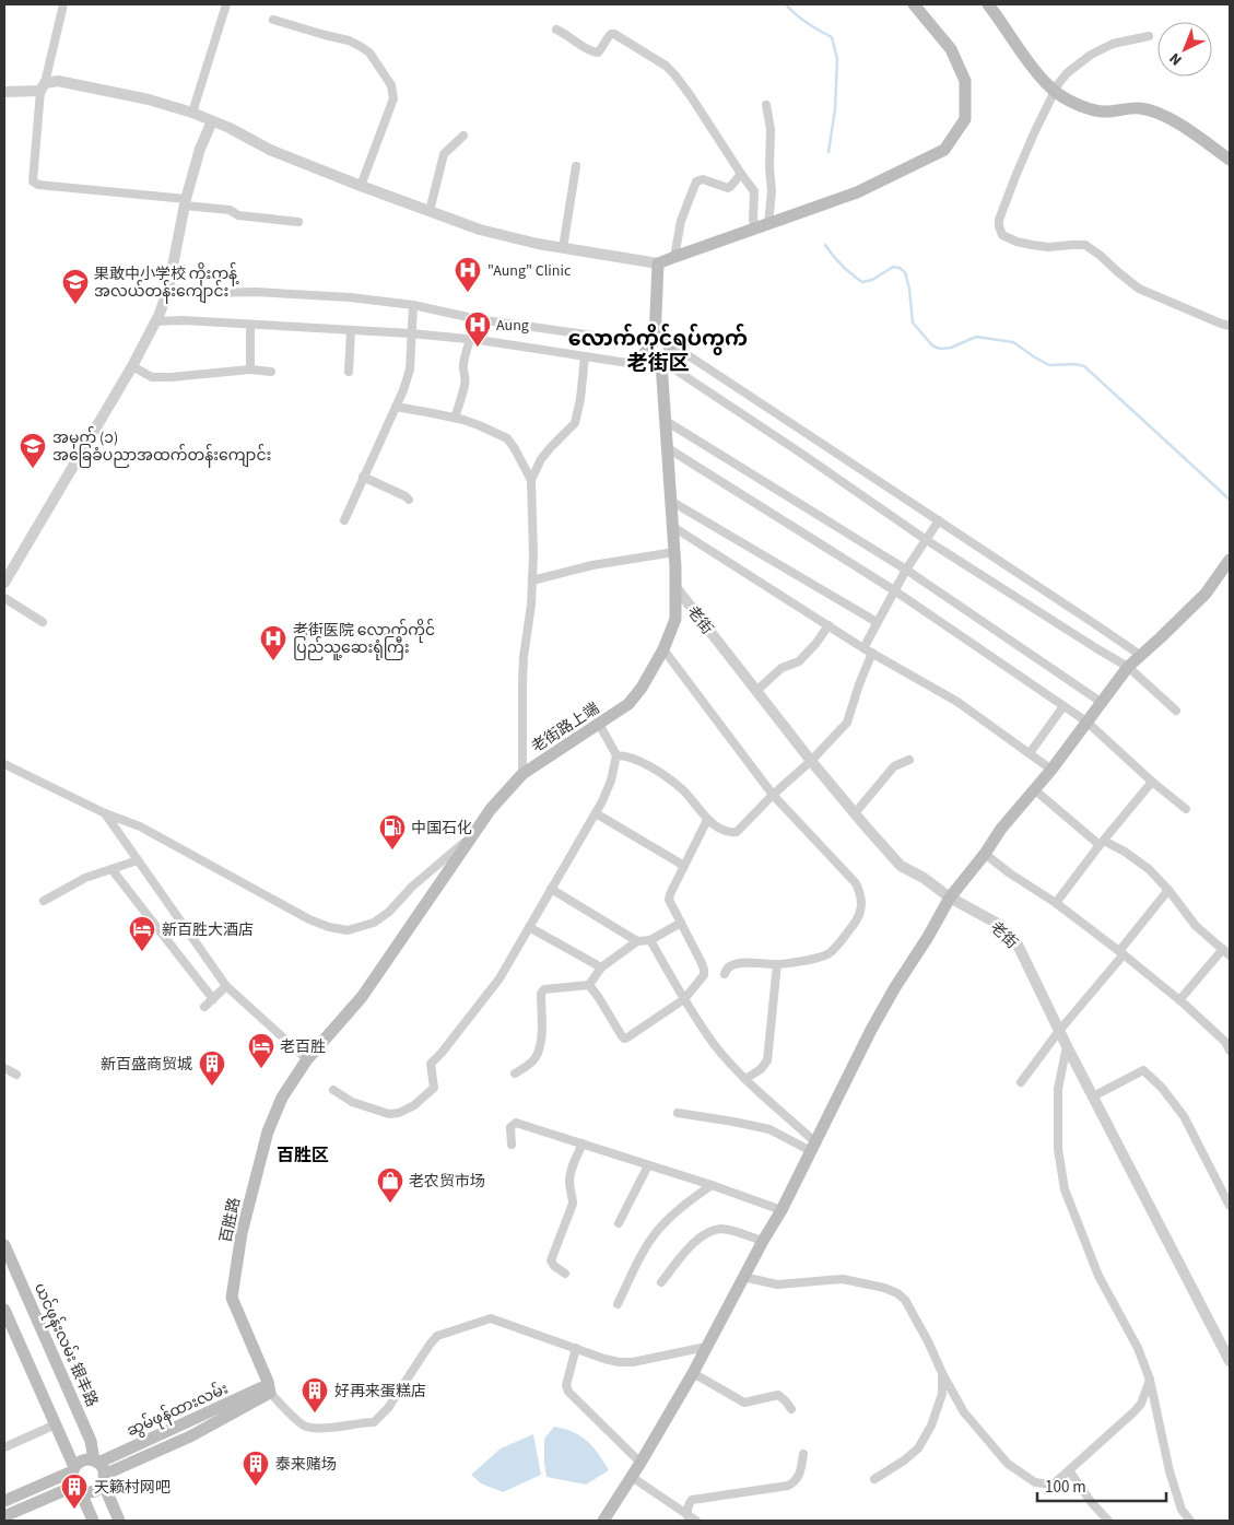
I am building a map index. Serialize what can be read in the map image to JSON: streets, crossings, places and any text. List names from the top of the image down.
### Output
{
  "streets": {
    "main road": [
      "老街路上端",
      "百胜路",
      "ယင်ဖုန်းလမ်း 银丰路",
      "ဆွမ်ဖုန်ထားလမ်း"
    ],
    "street": ["老街"]
  },
  "crossings": [
    ["老街", "老街路上端"],
    ["老街路上端", "百胜路"],
    ["百胜路", "ဆွမ်ဖုန်ထားလမ်း"],
    ["ယင်ဖုန်းလမ်း 银丰路", "ဆွမ်ဖုန်ထားလမ်း"]
  ],
  "districts": ["လောက်ကိုင်ရပ်ကွက် 老街区", "百胜区"],
  "places": {
    "hospital": ["\"Aung\" Clinic", "Aung", "老街医院 လောက်ကိုင် ပြည်သူ့ဆေးရုံကြီး"],
    "school or university": ["果敢中小学校 ကိုးကန့် အလယ်တန်းကျောင်း", "အမှတ် (၁) အခြေခံပညာအထက်တန်းကျောင်း"],
    "fuel station": ["中国石化"],
    "hotel": ["新百胜大酒店", "老百胜"],
    "building": [
      "新百盛商贸城",
      "好再来蛋糕店",
      "泰来赌场",
      "天籁村网吧"
    ],
    "shop": ["老农贸市场"]
  },
  "scale_bar": "100 m",
  "north": "bottom left"
}
